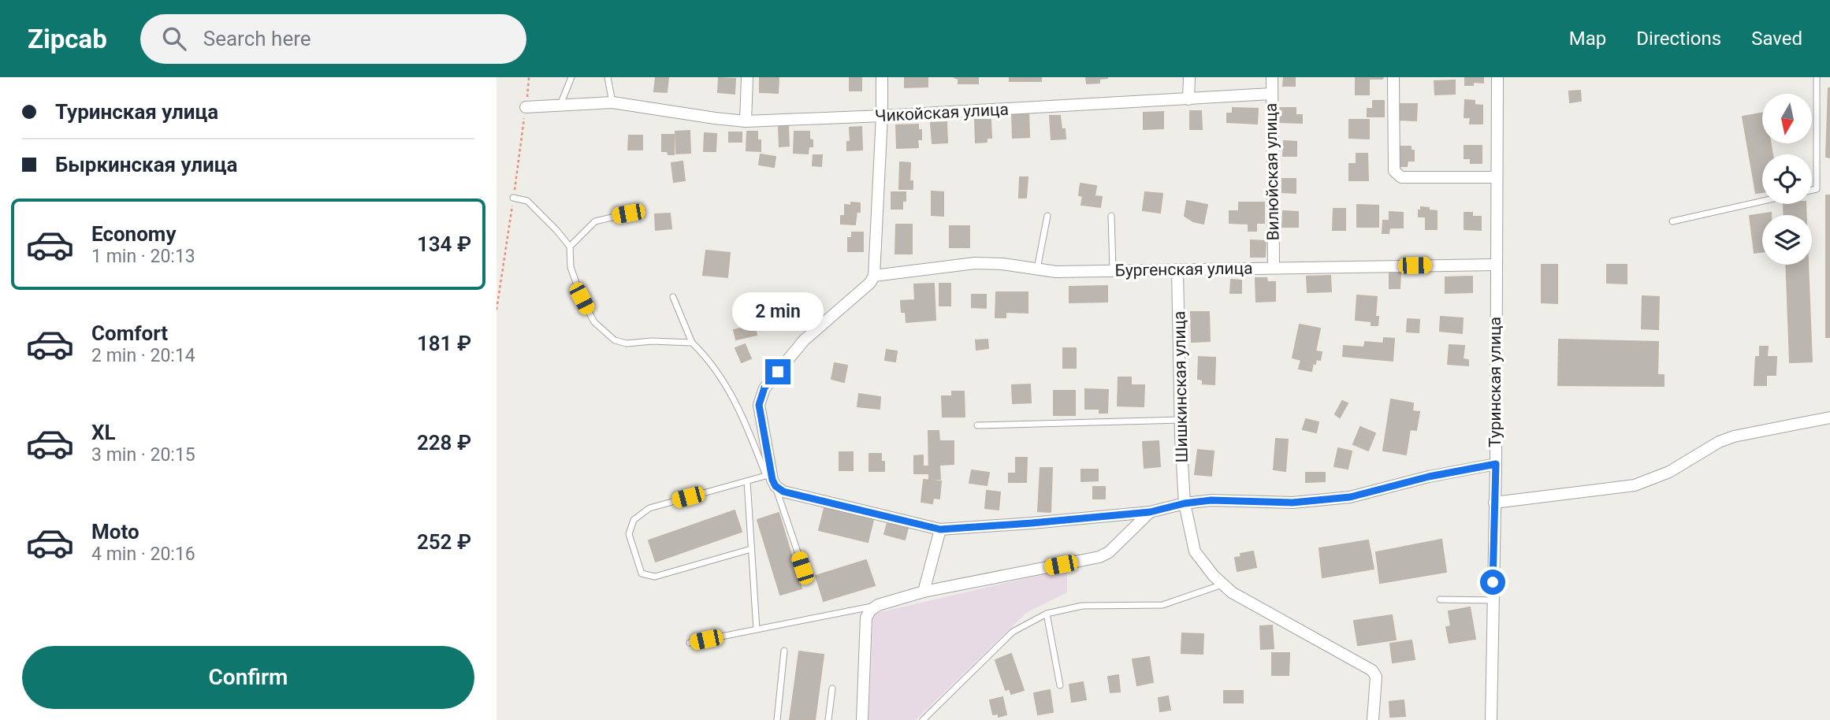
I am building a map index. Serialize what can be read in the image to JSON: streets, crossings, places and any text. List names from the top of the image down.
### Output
{
  "streets": {
    "street": [
      "Чикойская улица",
      "Вилюйская улица",
      "Бургенская улица",
      "Туринская улица",
      "Шишкинская улица"
    ]
  },
  "crossings": [
    ["Чикойская улица", "Вилюйская улица"],
    ["Вилюйская улица", "Бургенская улица"],
    ["Бургенская улица", "Туринская улица"],
    ["Бургенская улица", "Шишкинская улица"]
  ],
  "north": "bottom",
  "page": {
    "header": "Zipcab",
    "search": "Search here",
    "nav": ["Map", "Directions", "Saved"],
    "banner": ["Туринская улица", "Быркинская улица"],
    "list": [
      {
        "name": "Economy",
        "note": "1 min · 20:13",
        "value": "134 ₽"
      },
      {
        "name": "Comfort",
        "note": "2 min · 20:14",
        "value": "181 ₽"
      },
      {
        "name": "XL",
        "note": "3 min · 20:15",
        "value": "228 ₽"
      },
      {
        "name": "Moto",
        "note": "4 min · 20:16",
        "value": "252 ₽"
      }
    ],
    "bubble": "2 min",
    "buttons": "Confirm"
  }
}
